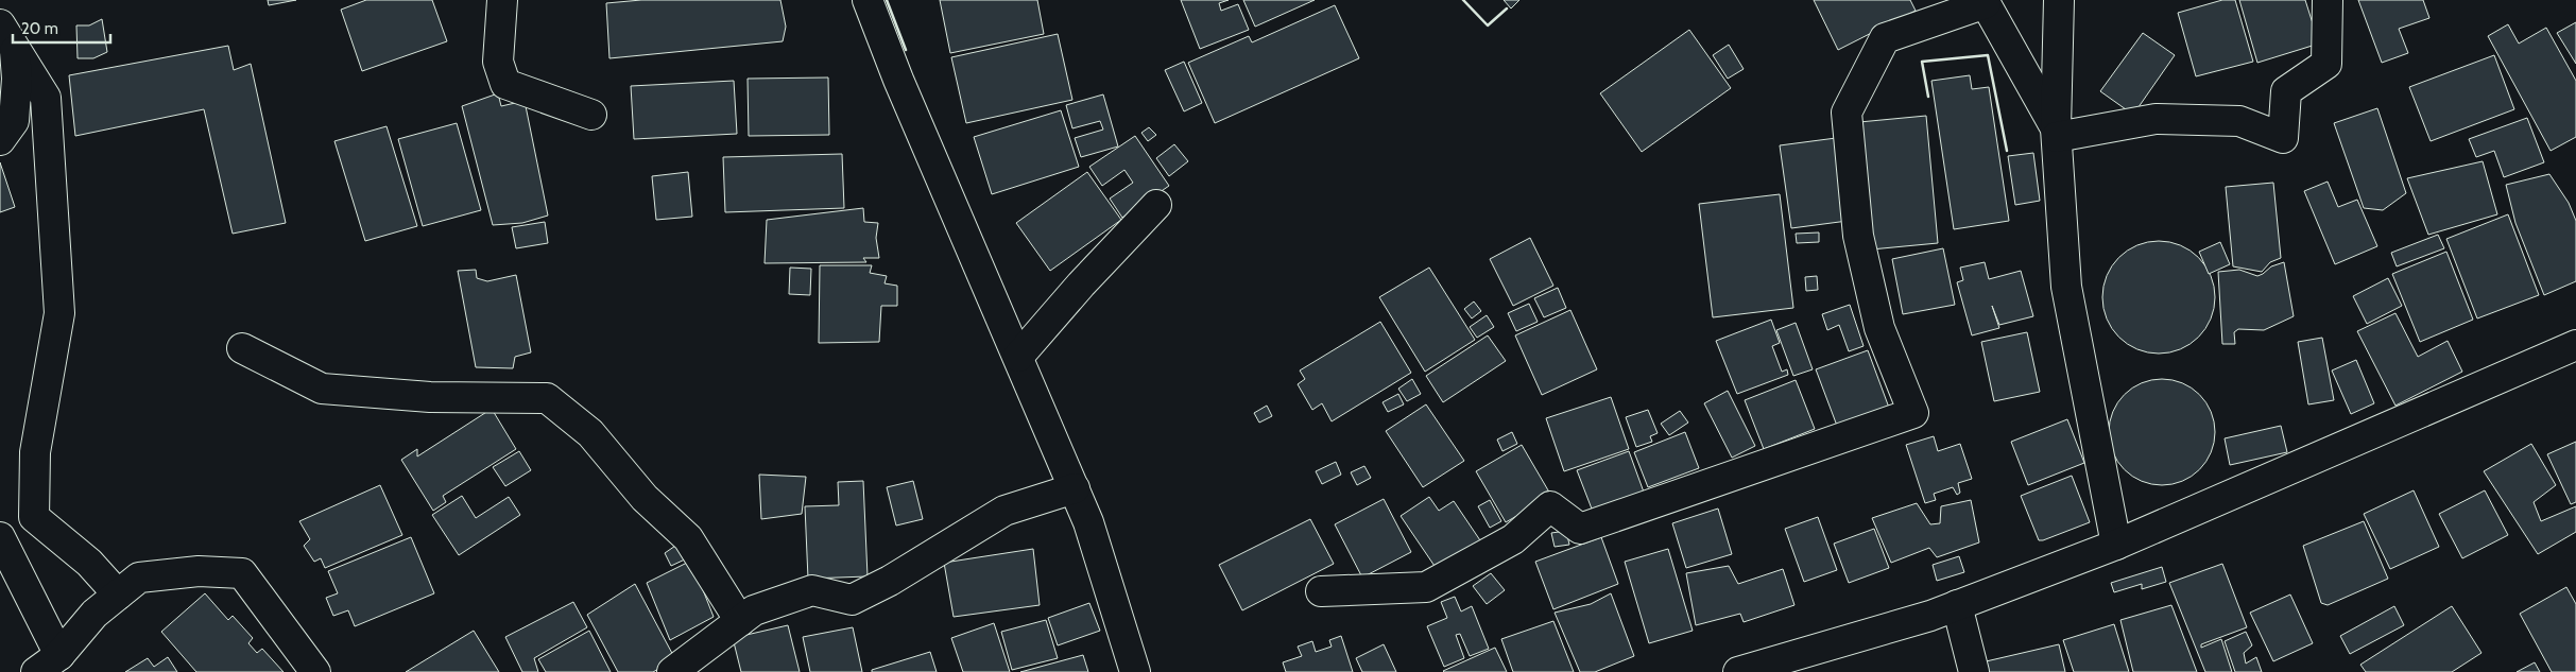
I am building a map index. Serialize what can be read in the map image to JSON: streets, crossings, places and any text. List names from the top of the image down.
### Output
{
  "scale_bar": "20 m"
}
